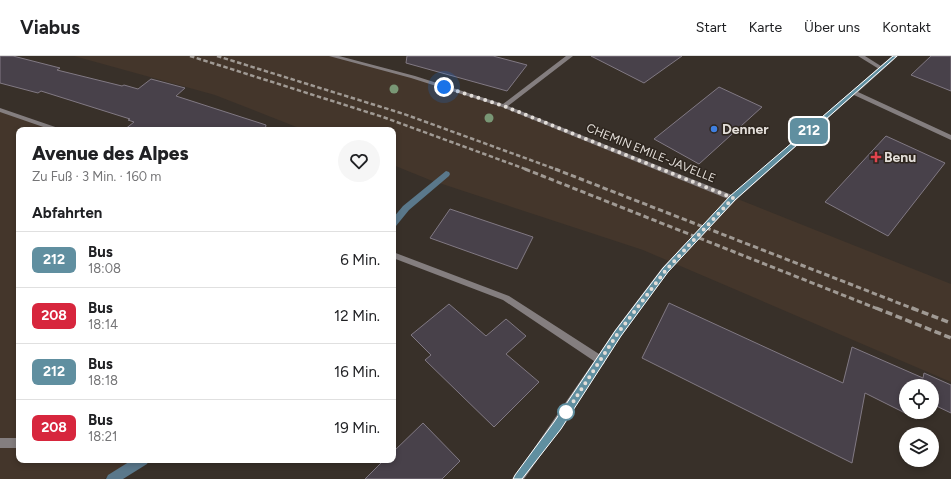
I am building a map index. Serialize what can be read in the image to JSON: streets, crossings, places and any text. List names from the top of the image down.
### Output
{
  "streets": {
    "street": ["CHEMIN EMILE-JAVELLE"]
  },
  "places": {
    "other": ["Denner"],
    "health": ["Benu"]
  },
  "lines": ["bus line 212"],
  "page": {
    "header": "Viabus",
    "nav": [
      "Start",
      "Karte",
      "Über uns",
      "Kontakt"
    ],
    "on_map": "212",
    "heading": [
      ["Avenue des Alpes", "Zu Fuß · 3 Min. · 160 m"],
      "Abfahrten"
    ],
    "list": [
      {
        "mark": "212",
        "name": "Bus",
        "note": "18:08",
        "value": "6 Min."
      },
      {
        "mark": "208",
        "name": "Bus",
        "note": "18:14",
        "value": "12 Min."
      },
      {
        "mark": "212",
        "name": "Bus",
        "note": "18:18",
        "value": "16 Min."
      },
      {
        "mark": "208",
        "name": "Bus",
        "note": "18:21",
        "value": "19 Min."
      }
    ]
  }
}
